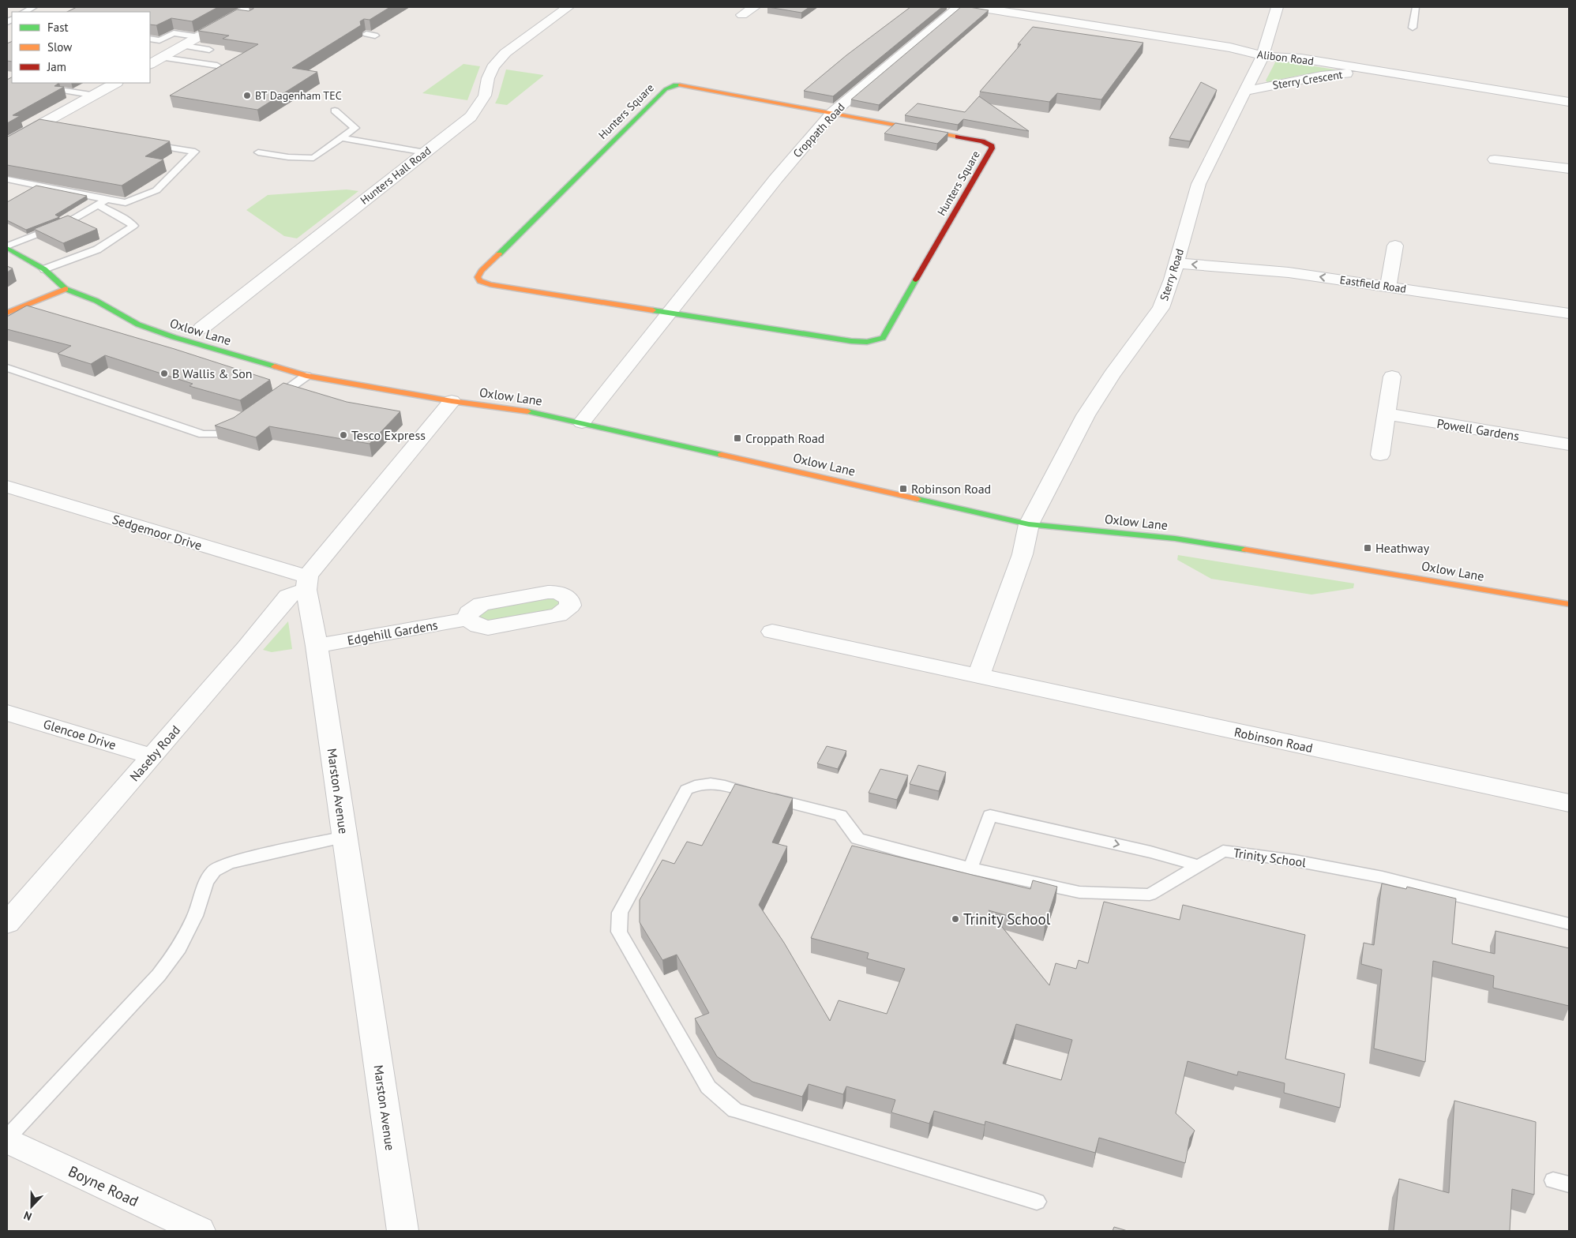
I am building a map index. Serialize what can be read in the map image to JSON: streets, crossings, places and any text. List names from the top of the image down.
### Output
{
  "streets": {
    "street": [
      "Alibon Road",
      "Sterry Crescent",
      "Hunters Square",
      "Croppath Road",
      "Hunters Hall Road",
      "Sterry Road",
      "Eastfield Road",
      "Oxlow Lane",
      "Powell Gardens",
      "Sedgemoor Drive",
      "Edgehill Gardens",
      "Glencoe Drive",
      "Robinson Road",
      "Naseby Road",
      "Marston Avenue",
      "Boyne Road"
    ],
    "lane": ["Trinity School"]
  },
  "crossings": [
    ["Alibon Road", "Sterry Crescent"],
    ["Alibon Road", "Sterry Road"],
    ["Sterry Crescent", "Sterry Road"],
    ["Hunters Square", "Croppath Road"],
    ["Croppath Road", "Oxlow Lane"],
    ["Sterry Road", "Eastfield Road"],
    ["Sterry Road", "Oxlow Lane"],
    ["Sedgemoor Drive", "Naseby Road"],
    ["Sedgemoor Drive", "Marston Avenue"],
    ["Edgehill Gardens", "Marston Avenue"],
    ["Glencoe Drive", "Naseby Road"],
    ["Naseby Road", "Marston Avenue"]
  ],
  "one_way": ["Eastfield Road"],
  "places": {
    "other": [
      "BT Dagenham TEC",
      "B Wallis & Son",
      "Tesco Express",
      "Trinity School"
    ],
    "transit": ["Croppath Road", "Robinson Road", "Heathway"]
  },
  "legend": ["Fast", "Slow", "Jam"],
  "north": "bottom"
}
